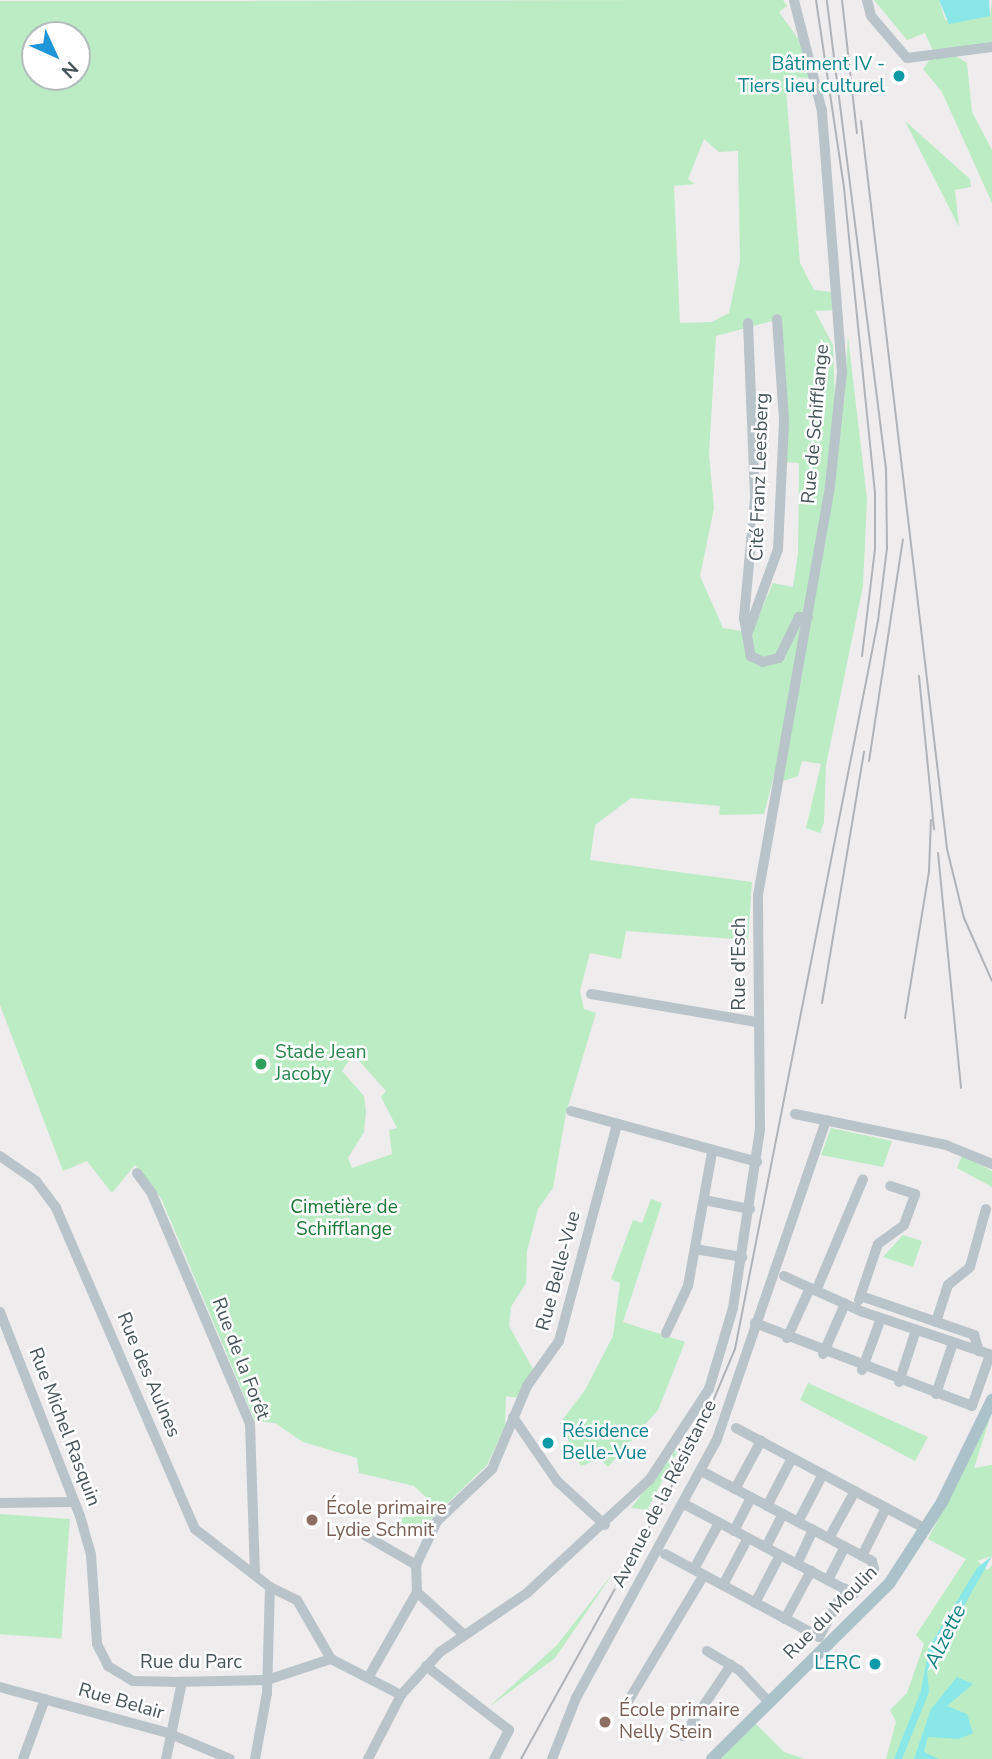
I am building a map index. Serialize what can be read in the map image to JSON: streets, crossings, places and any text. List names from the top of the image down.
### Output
{
  "streets": {
    "main road": ["Rue du Moulin"],
    "street": [
      "Rue de Schifflange",
      "Cité Franz Leesberg",
      "Rue d'Esch",
      "Rue Belle-Vue",
      "Rue de la Forêt",
      "Rue des Aulnes",
      "Rue Michel Rasquin",
      "Avenue de la Résistance",
      "Rue du Parc",
      "Rue Belair"
    ]
  },
  "crossings": [
    ["Rue de Schifflange", "Cité Franz Leesberg"],
    ["Rue de Schifflange", "Rue d'Esch"],
    ["Rue de la Forêt", "Rue des Aulnes"],
    ["Rue des Aulnes", "Rue du Parc"],
    ["Rue Michel Rasquin", "Rue du Parc"]
  ],
  "water": ["Alzette"],
  "parks": ["Cimetière de Schifflange"],
  "places": [
    "Bâtiment IV - Tiers lieu culturel",
    "Stade Jean Jacoby",
    "Résidence Belle-Vue",
    "École primaire Lydie Schmit",
    "LERC",
    "École primaire Nelly Stein"
  ],
  "north": "bottom right"
}
